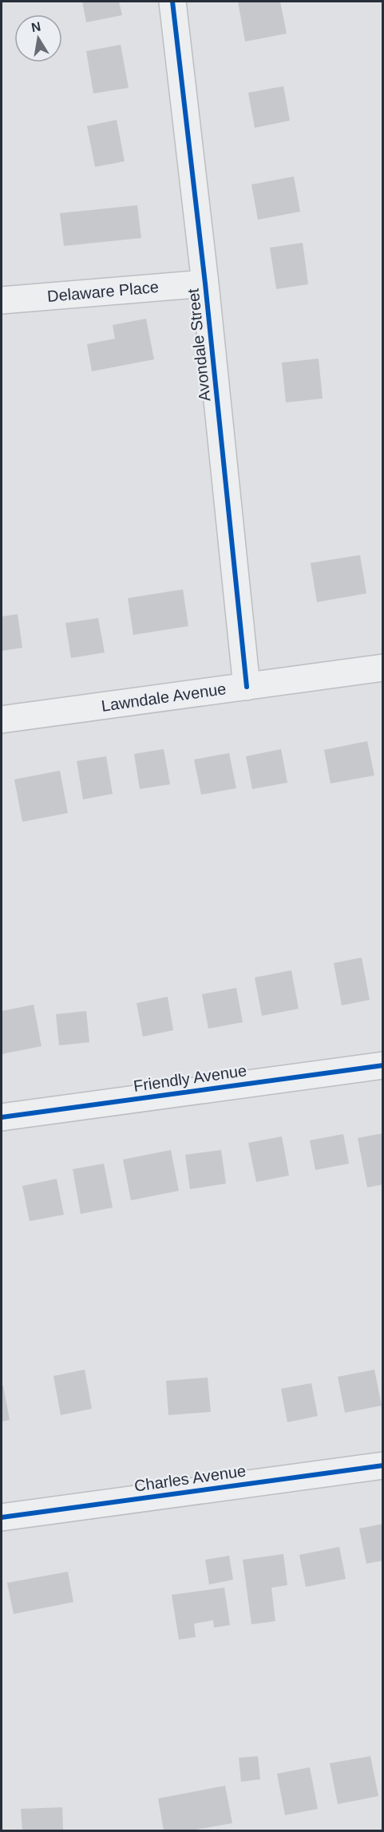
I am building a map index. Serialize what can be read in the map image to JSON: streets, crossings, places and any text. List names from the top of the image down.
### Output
{
  "streets": {
    "street": [
      "Delaware Place",
      "Avondale Street",
      "Lawndale Avenue",
      "Friendly Avenue",
      "Charles Avenue"
    ]
  },
  "crossings": [
    ["Delaware Place", "Avondale Street"],
    ["Avondale Street", "Lawndale Avenue"]
  ],
  "north": "top"
}
